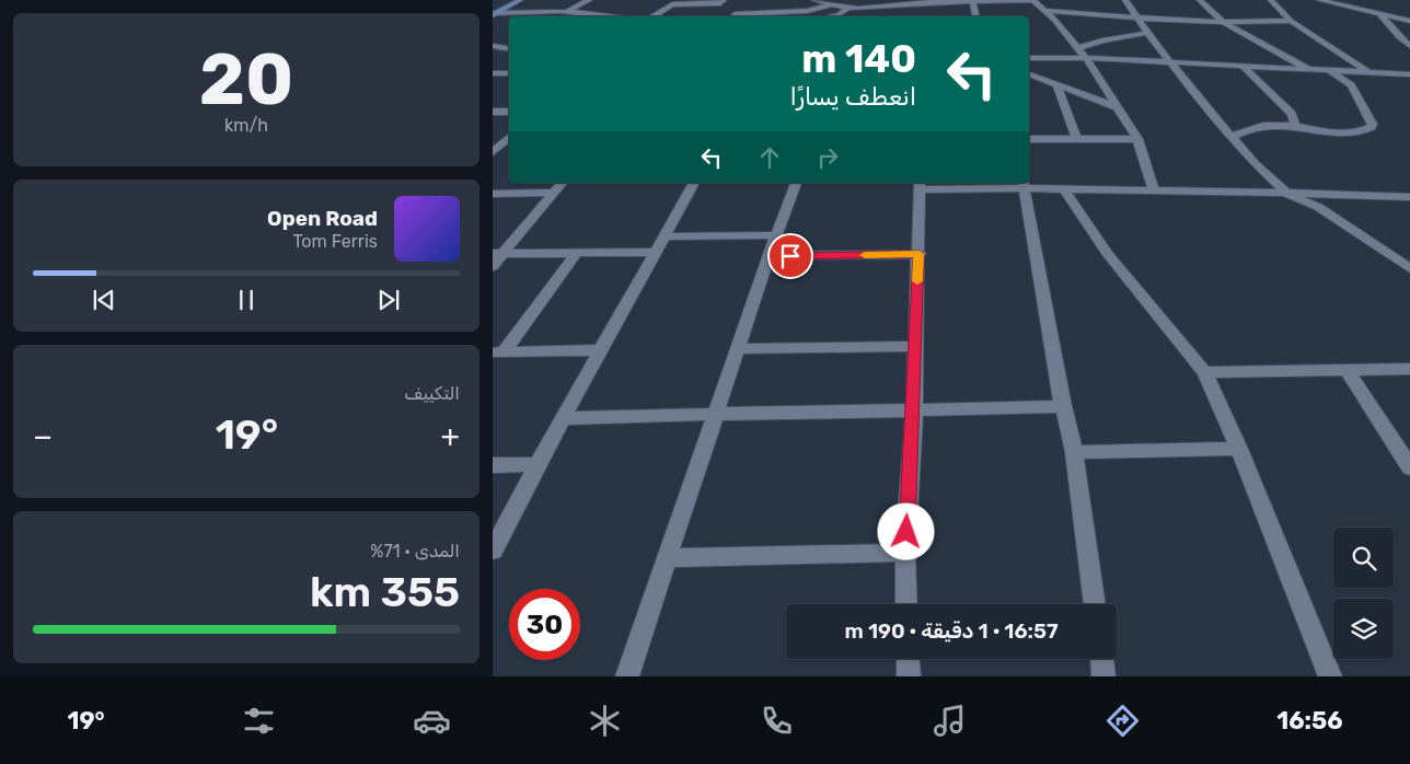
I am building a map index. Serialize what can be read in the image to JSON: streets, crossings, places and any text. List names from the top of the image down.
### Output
{
  "page": {
    "tile": [
      ["20", "km/h"],
      "التكييف",
      ["المدى · 71%", "355 km"]
    ],
    "turn": ["140 m", "انعطف يسارًا"],
    "song": ["Open Road", "Tom Ferris"],
    "heat": ["−", "19°", "+"],
    "limit": "30",
    "trip": "16:57 · 1 دقيقة · 190 m",
    "tabs": ["16:56", "19°"]
  }
}
